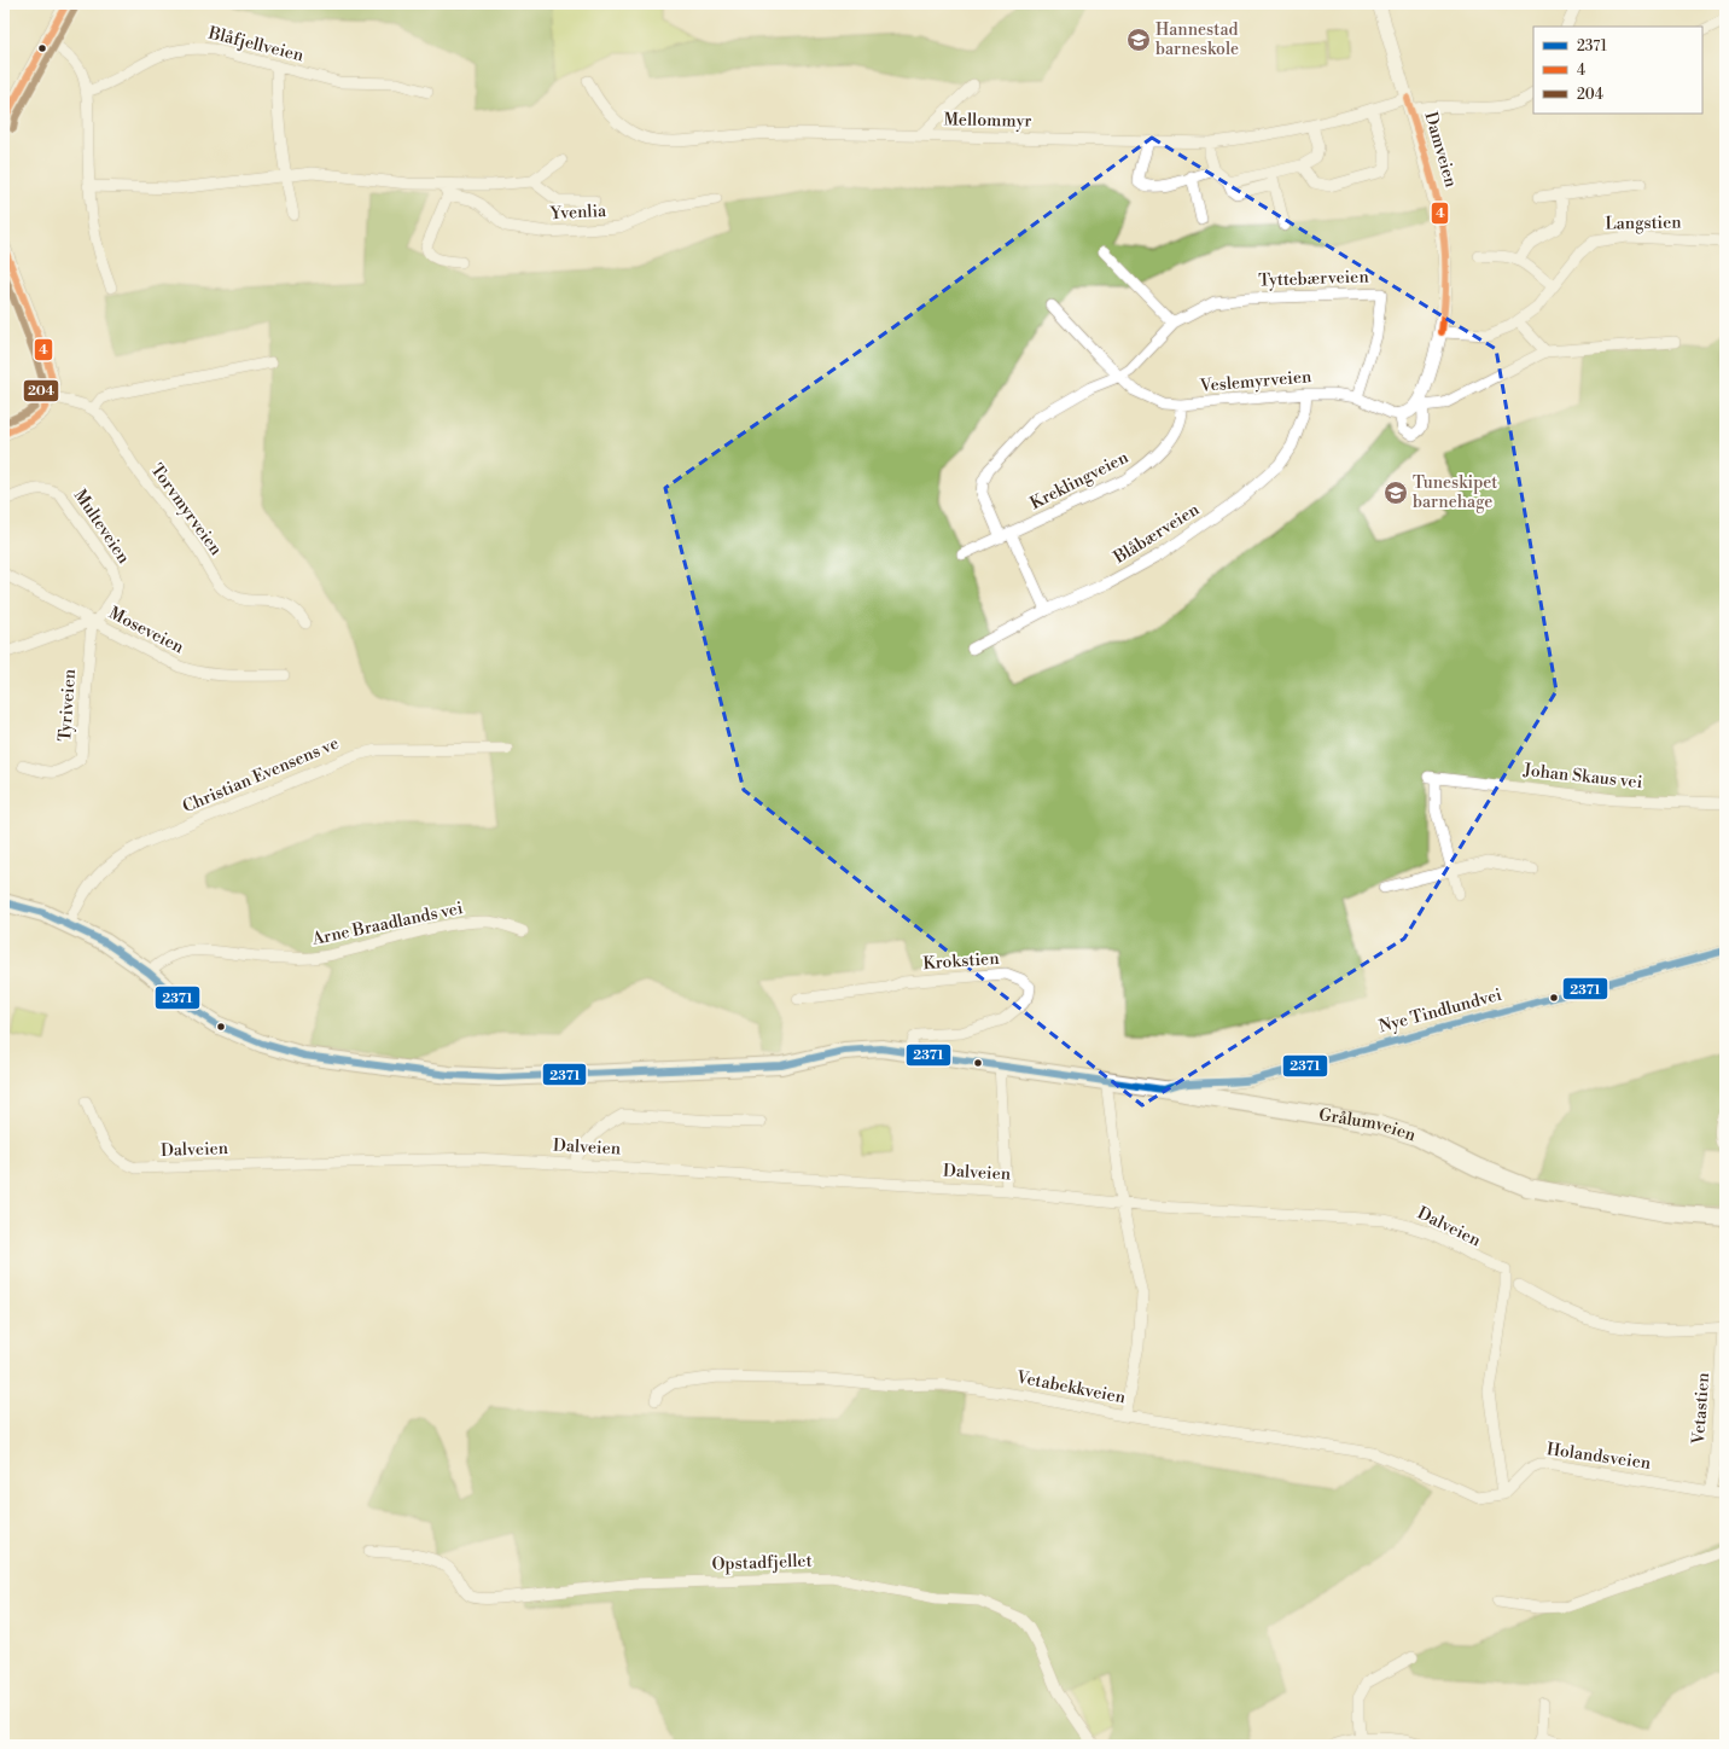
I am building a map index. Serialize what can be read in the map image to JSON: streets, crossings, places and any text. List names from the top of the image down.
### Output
{
  "streets": {
    "main road": ["Grålumveien"],
    "street": [
      "Blåfjellveien",
      "Mellommyr",
      "Damveien",
      "Yvenlia",
      "Langstien",
      "Tyttebærveien",
      "Veslemyrveien",
      "Kreklingveien",
      "Torvmyrveien",
      "Multeveien",
      "Blåbærveien",
      "Moseveien",
      "Tyriveien",
      "Christian Evensens ve",
      "Johan Skaus vei",
      "Arne Braadlands vei",
      "Krokstien",
      "Nye Tindlundvei",
      "Dalveien",
      "Vetabekkveien",
      "Vetastien",
      "Holandsveien",
      "Opstadfjellet"
    ]
  },
  "crossings": [
    ["Mellommyr", "Damveien"],
    ["Damveien", "Langstien"],
    ["Damveien", "Veslemyrveien"],
    ["Tyttebærveien", "Veslemyrveien"],
    ["Tyttebærveien", "Kreklingveien"],
    ["Tyttebærveien", "Blåbærveien"],
    ["Veslemyrveien", "Kreklingveien"],
    ["Veslemyrveien", "Blåbærveien"],
    ["Multeveien", "Moseveien"],
    ["Multeveien", "Tyriveien"],
    ["Moseveien", "Tyriveien"],
    ["Christian Evensens ve", "Grålumveien"],
    ["Arne Braadlands vei", "Grålumveien"],
    ["Krokstien", "Grålumveien"],
    ["Nye Tindlundvei", "Grålumveien"],
    ["Dalveien", "Vetabekkveien"],
    ["Dalveien", "Holandsveien"],
    ["Vetabekkveien", "Holandsveien"],
    ["Vetastien", "Holandsveien"]
  ],
  "places": {
    "school or university": ["Hannestad barneskole", "Tuneskipet barnehage"]
  },
  "lines": ["transit line 4", "transit line 204", "transit line 2371"],
  "legend": ["2371", "4", "204"]
}
